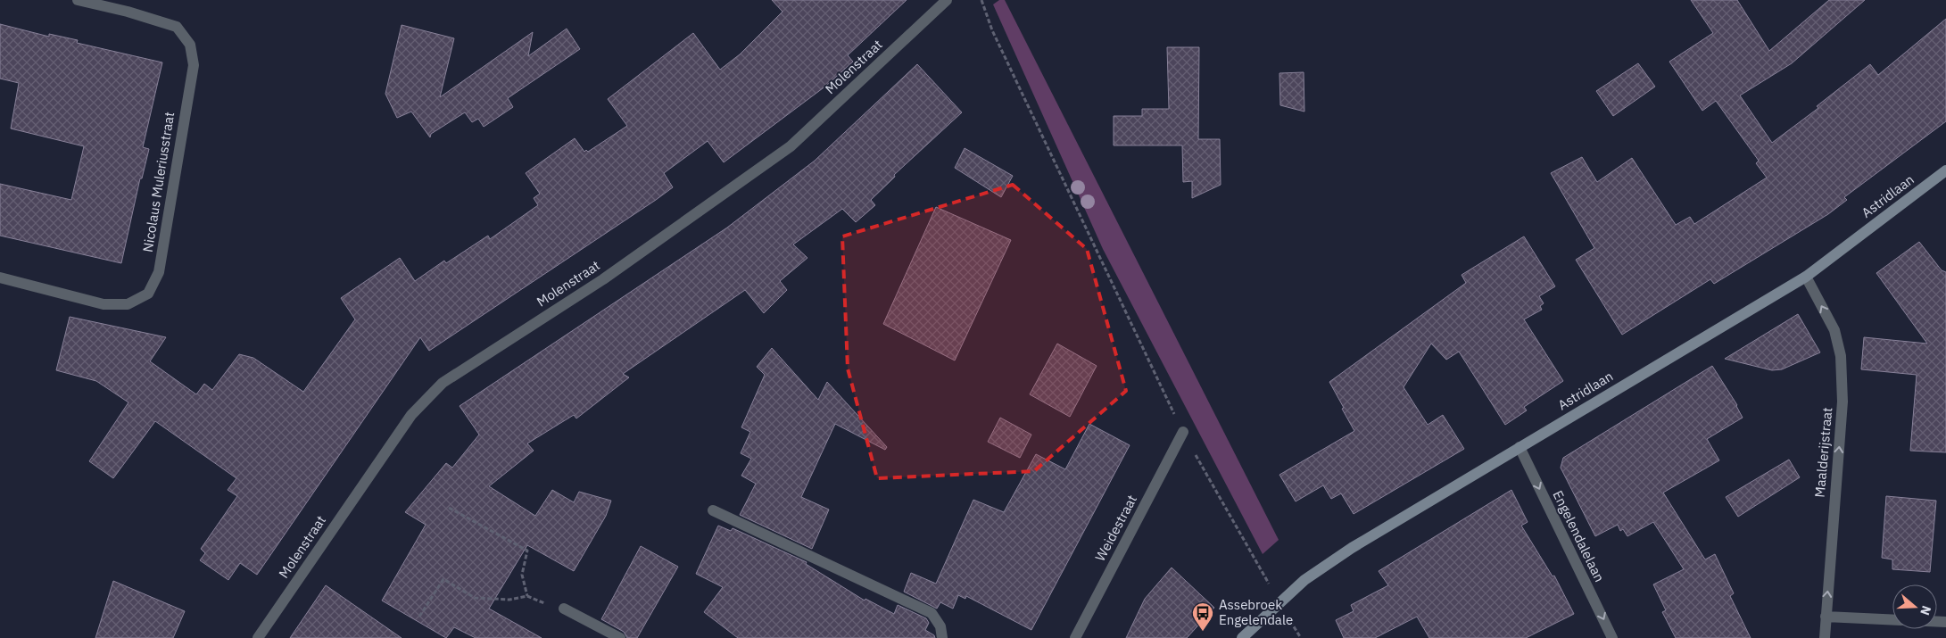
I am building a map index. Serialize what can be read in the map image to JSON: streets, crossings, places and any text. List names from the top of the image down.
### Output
{
  "streets": {
    "main road": ["Astridlaan"],
    "street": [
      "Molenstraat",
      "Nicolaus Muleriusstraat",
      "Maalderijstraat",
      "Weidestraat",
      "Engelendalelaan"
    ]
  },
  "crossings": [
    ["Astridlaan", "Maalderijstraat"],
    ["Astridlaan", "Engelendalelaan"]
  ],
  "one_way": ["Maalderijstraat", "Engelendalelaan"],
  "places": {
    "bus stop": ["Assebroek Engelendale"]
  },
  "north": "right"
}
